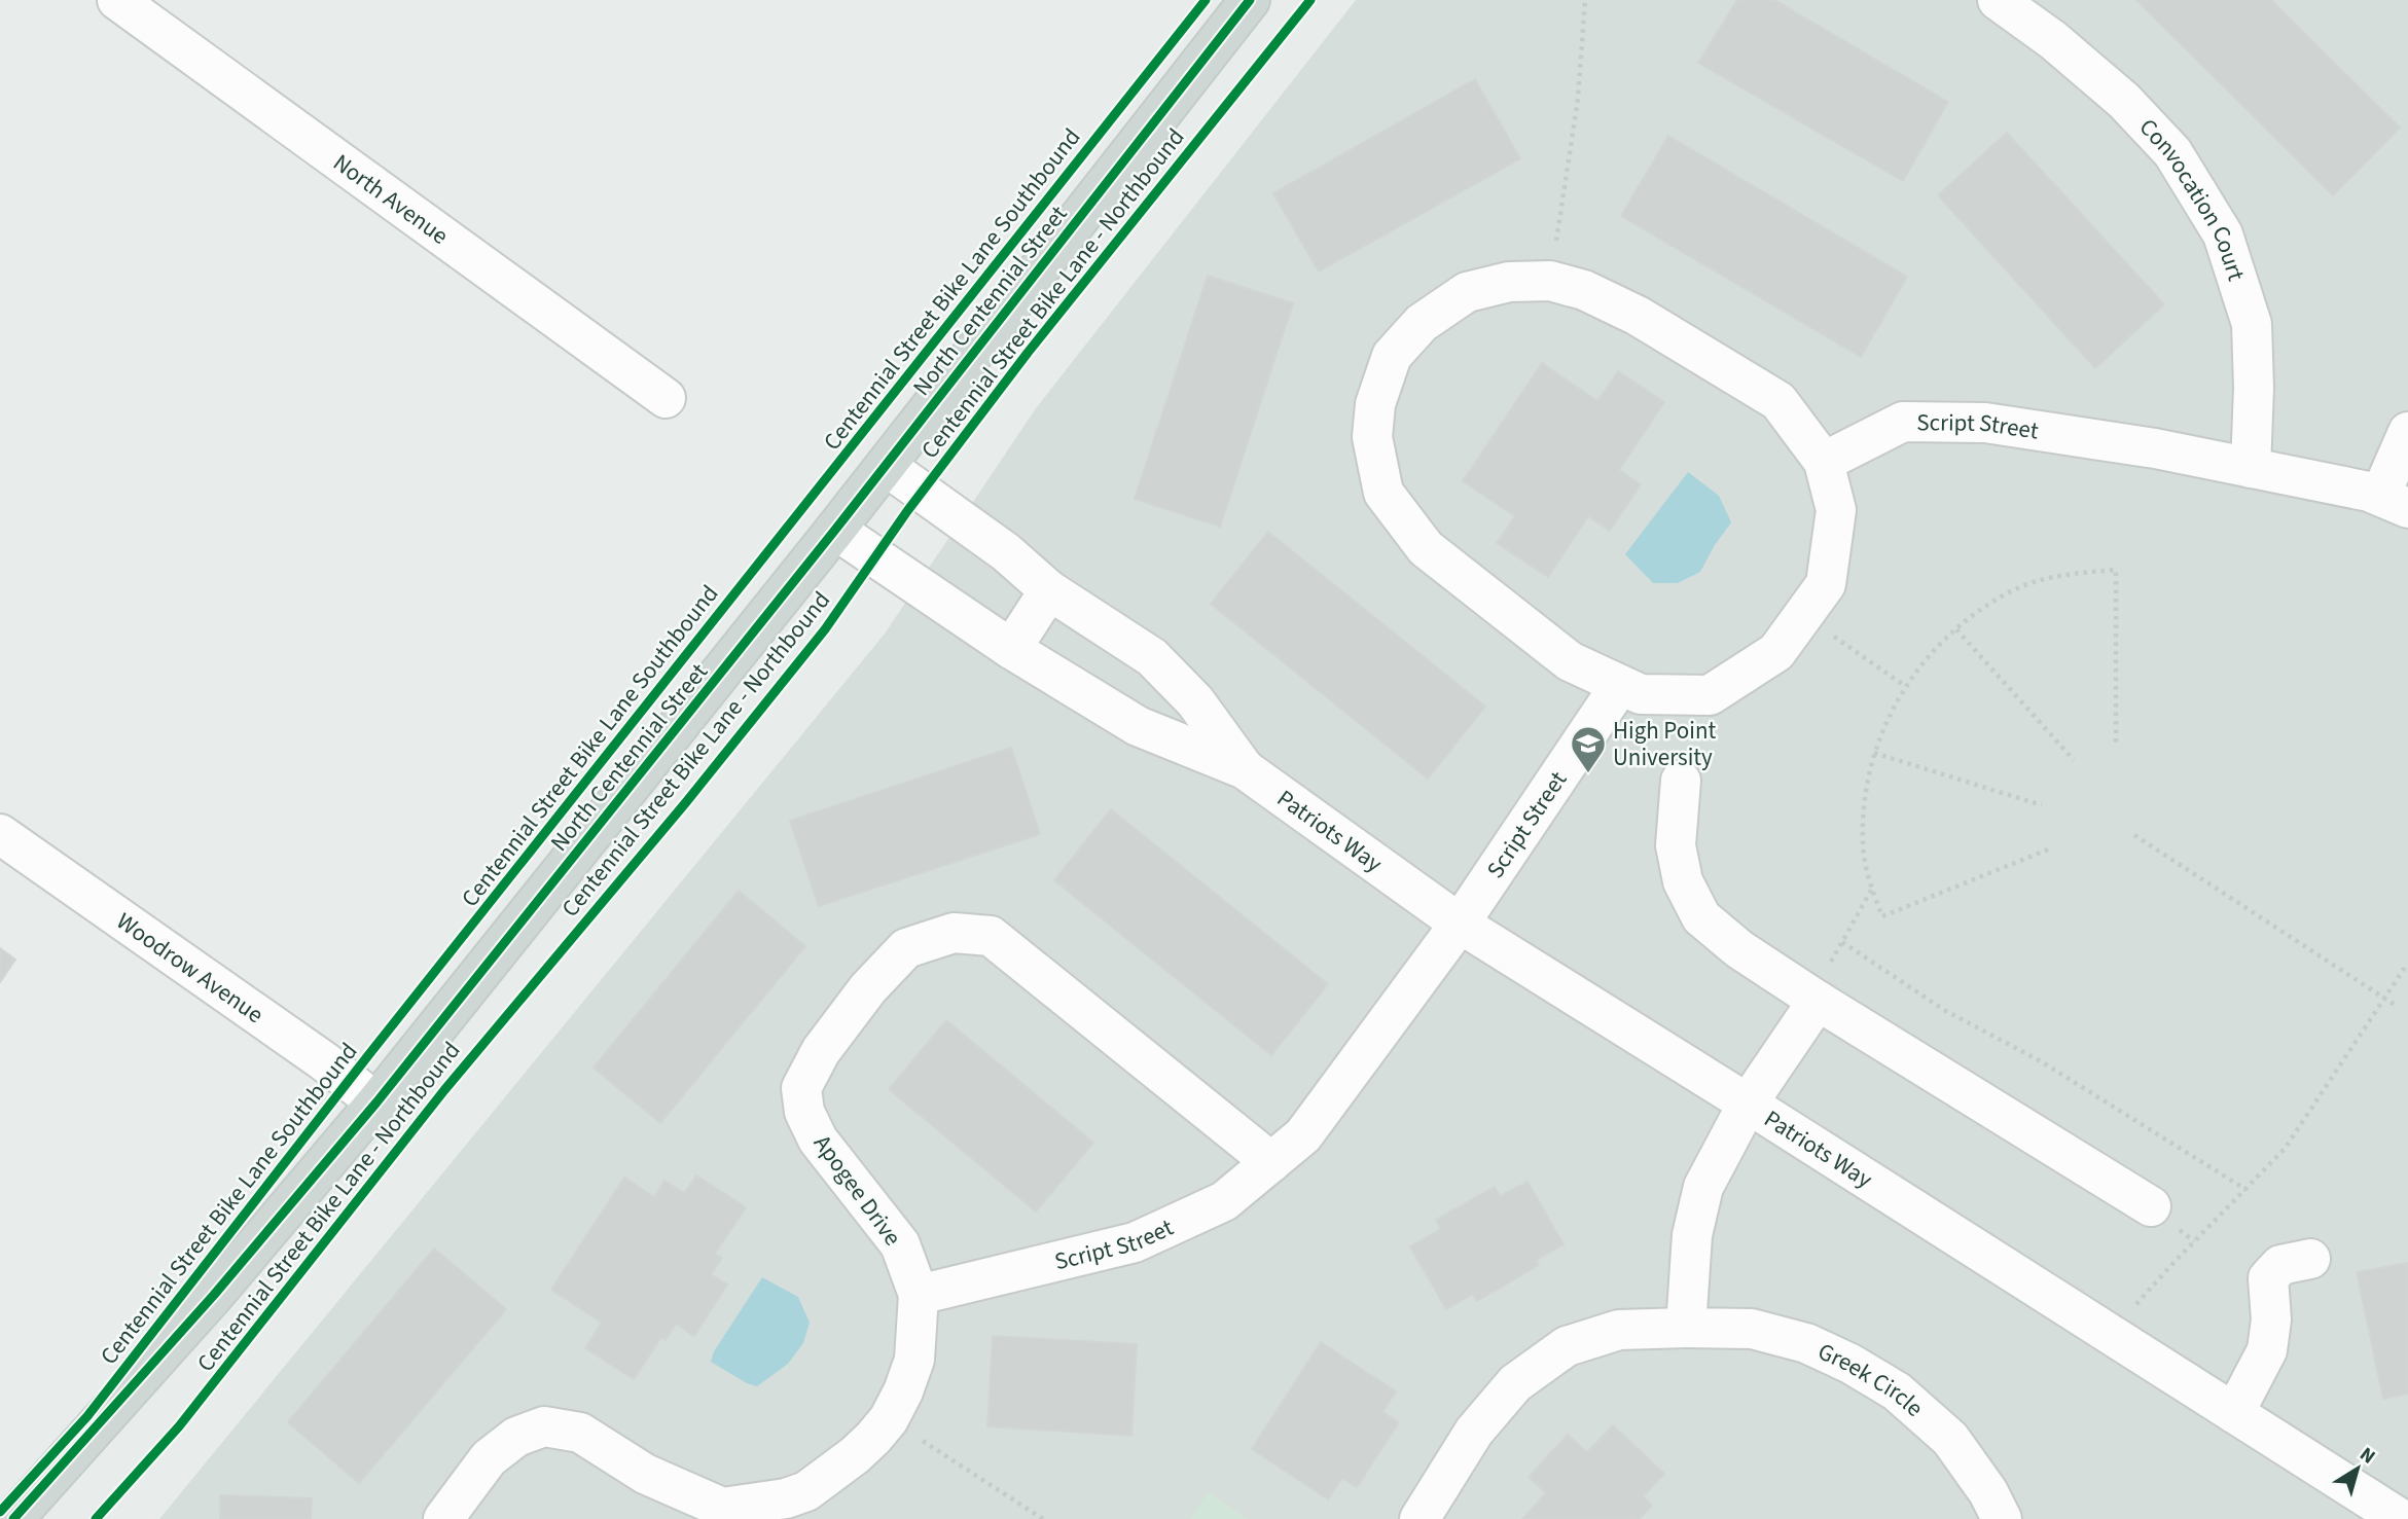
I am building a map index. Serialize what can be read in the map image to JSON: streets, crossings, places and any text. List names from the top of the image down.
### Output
{
  "streets": {
    "main road": ["North Centennial Street"],
    "street": [
      "North Avenue",
      "Convocation Court",
      "Script Street",
      "Patriots Way",
      "Woodrow Avenue",
      "Apogee Drive",
      "Greek Circle"
    ],
    "cycle path": ["Centennial Street Bike Lane Southbound", "Centennial Street Bike Lane - Northbound"]
  },
  "crossings": [
    ["Convocation Court", "Script Street"],
    ["North Centennial Street", "Patriots Way"],
    ["North Centennial Street", "Woodrow Avenue"],
    ["Script Street", "Patriots Way"],
    ["Script Street", "Apogee Drive"]
  ],
  "places": {
    "school or university": ["High Point University"]
  },
  "north": "top right"
}
